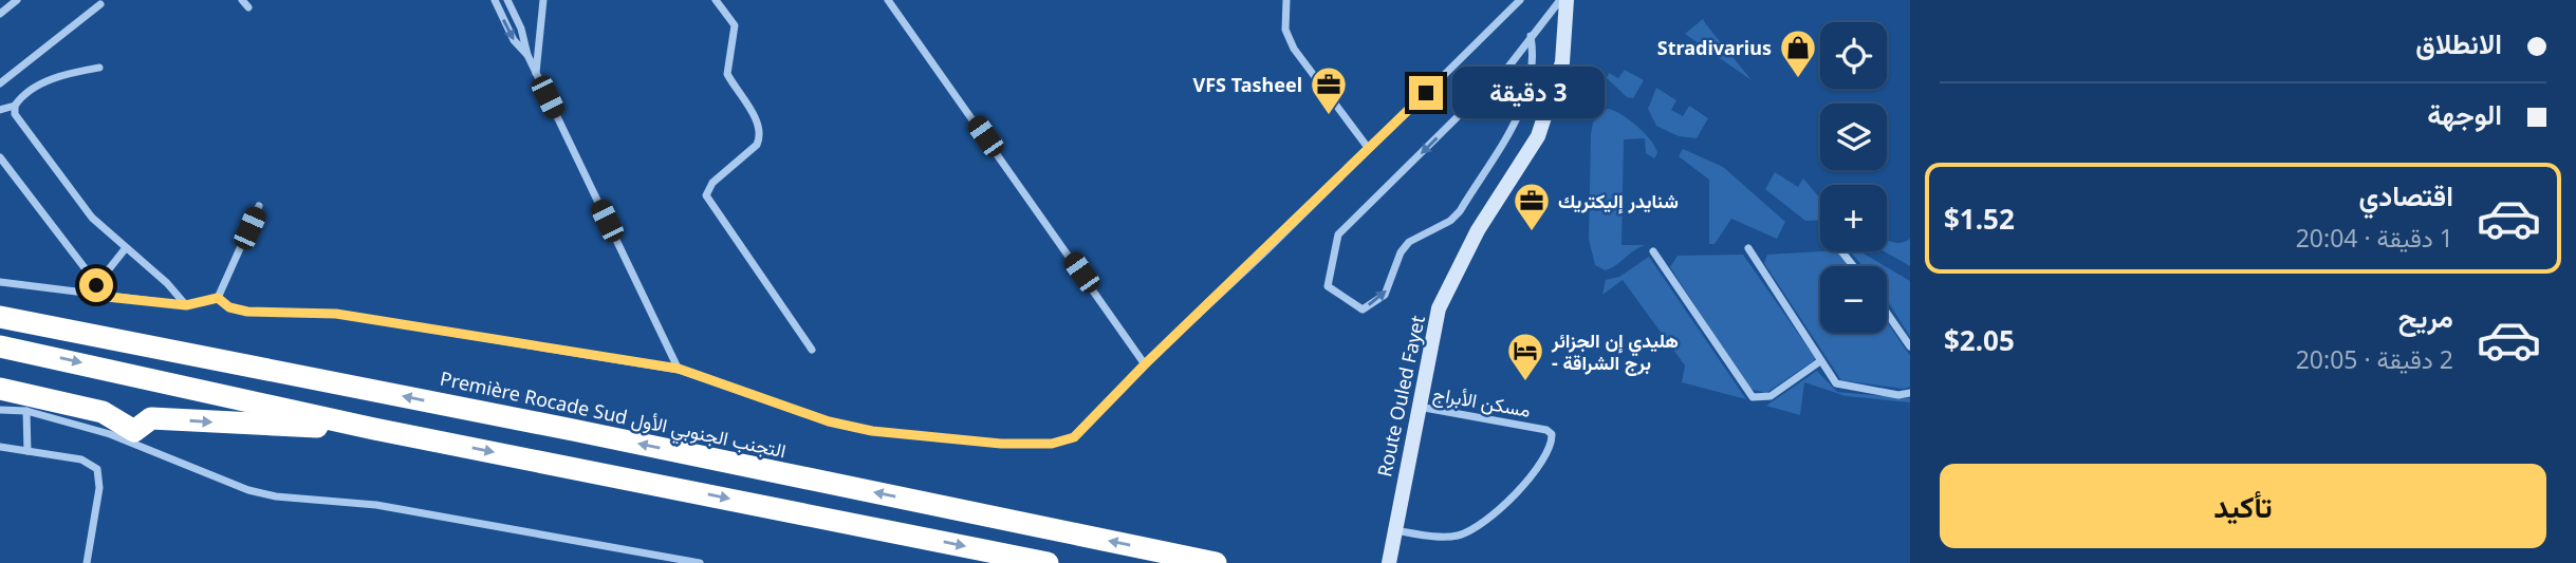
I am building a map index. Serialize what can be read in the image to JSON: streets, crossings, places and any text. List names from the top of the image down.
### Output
{
  "streets": {
    "highway": ["Première Rocade Sud التجنب الجنوبي الأول"],
    "main road": ["Route Ouled Fayet"],
    "street": ["مسكن الأبراج"]
  },
  "crossings": [
    ["Route Ouled Fayet", "مسكن الأبراج"]
  ],
  "places": {
    "shop": ["Stradivarius"],
    "office": ["VFS Tasheel", "شنايدر إليكتريك"],
    "hotel": ["هليدي إن الجزائر - برج الشراقة"]
  },
  "page": {
    "banner": ["الانطلاق", "الوجهة"],
    "map_buttons": ["+", "−"],
    "bubble": "3 دقيقة",
    "list": [
      {
        "name": "اقتصادي",
        "note": "1 دقيقة · 20:04",
        "value": "$1.52"
      },
      {
        "name": "مريح",
        "note": "2 دقيقة · 20:05",
        "value": "$2.05"
      }
    ],
    "buttons": "تأكيد"
  }
}
